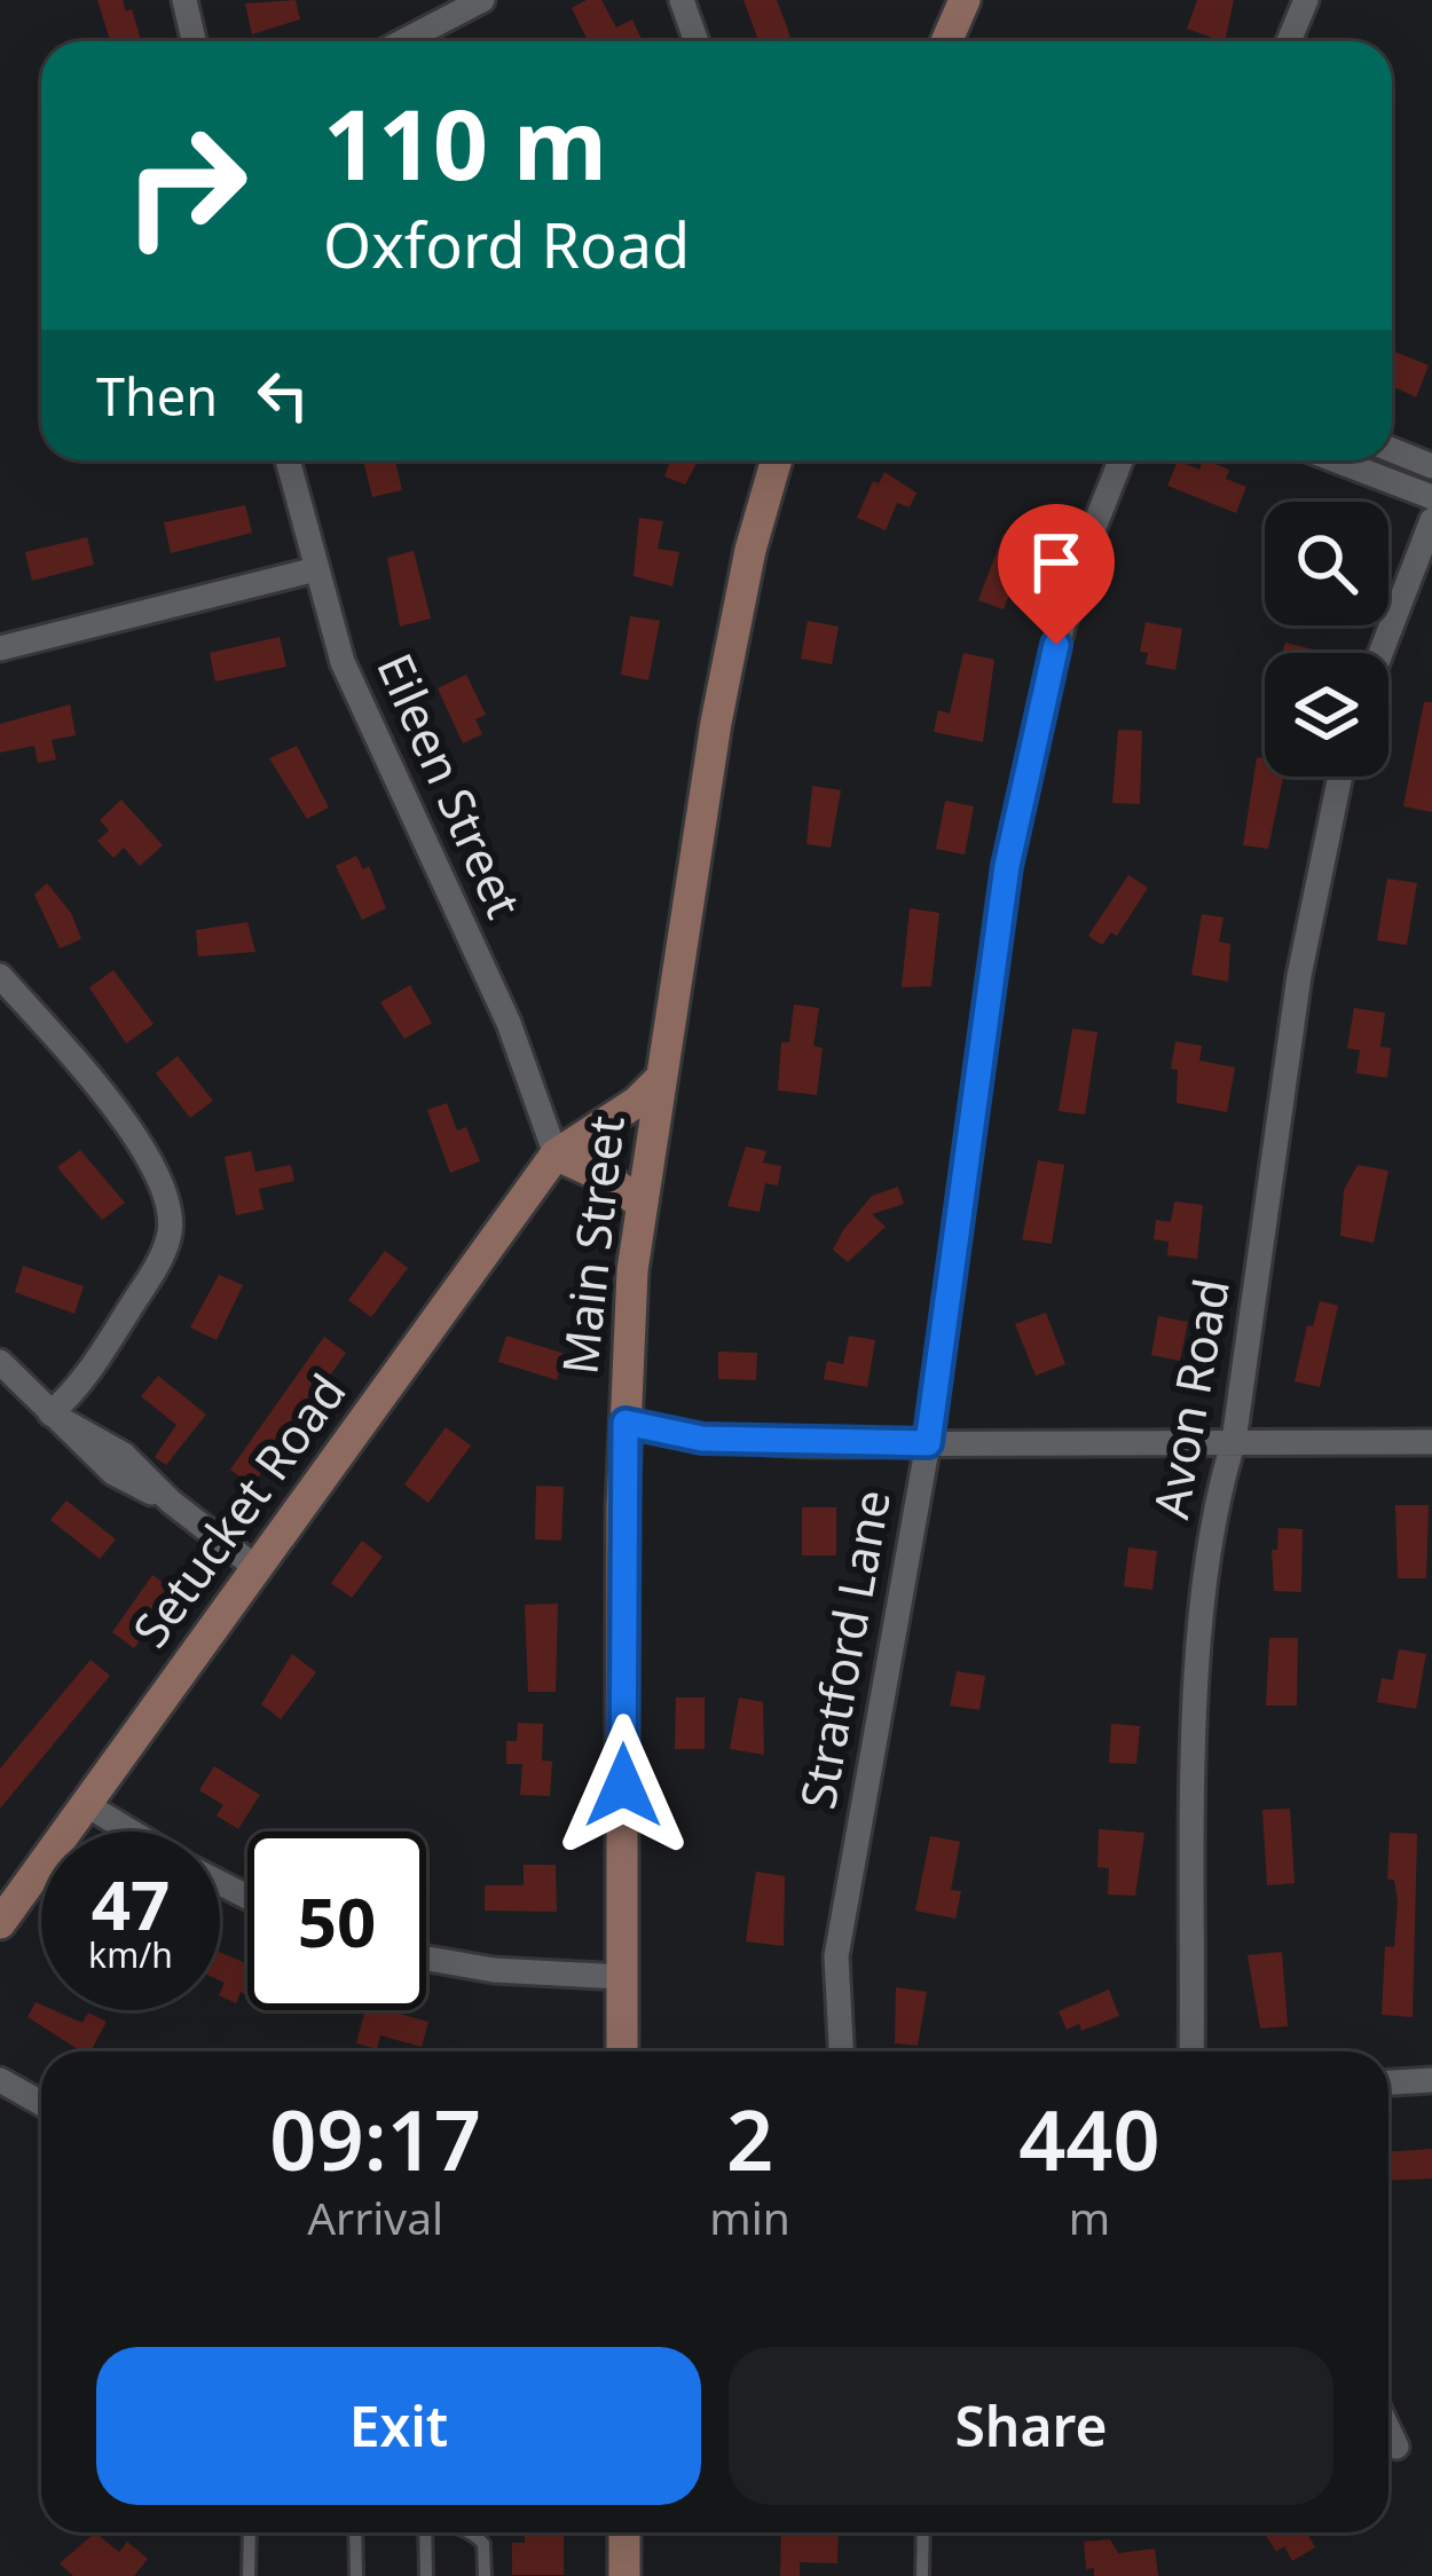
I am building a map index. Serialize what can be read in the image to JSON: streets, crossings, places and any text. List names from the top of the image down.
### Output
{
  "streets": {
    "main road": ["Main Street", "Setucket Road"],
    "street": ["Eileen Street", "Avon Road", "Stratford Lane"]
  },
  "crossings": [
    ["Eileen Street", "Setucket Road"],
    ["Main Street", "Setucket Road"]
  ],
  "page": {
    "turn": ["110 m", "Oxford Road"],
    "then": "Then",
    "speed": "47 km/h",
    "limit": "50",
    "eta": [
      "09:17",
      "Arrival",
      "2",
      "min",
      "440",
      "m"
    ],
    "buttons": ["Exit", "Share"]
  }
}
